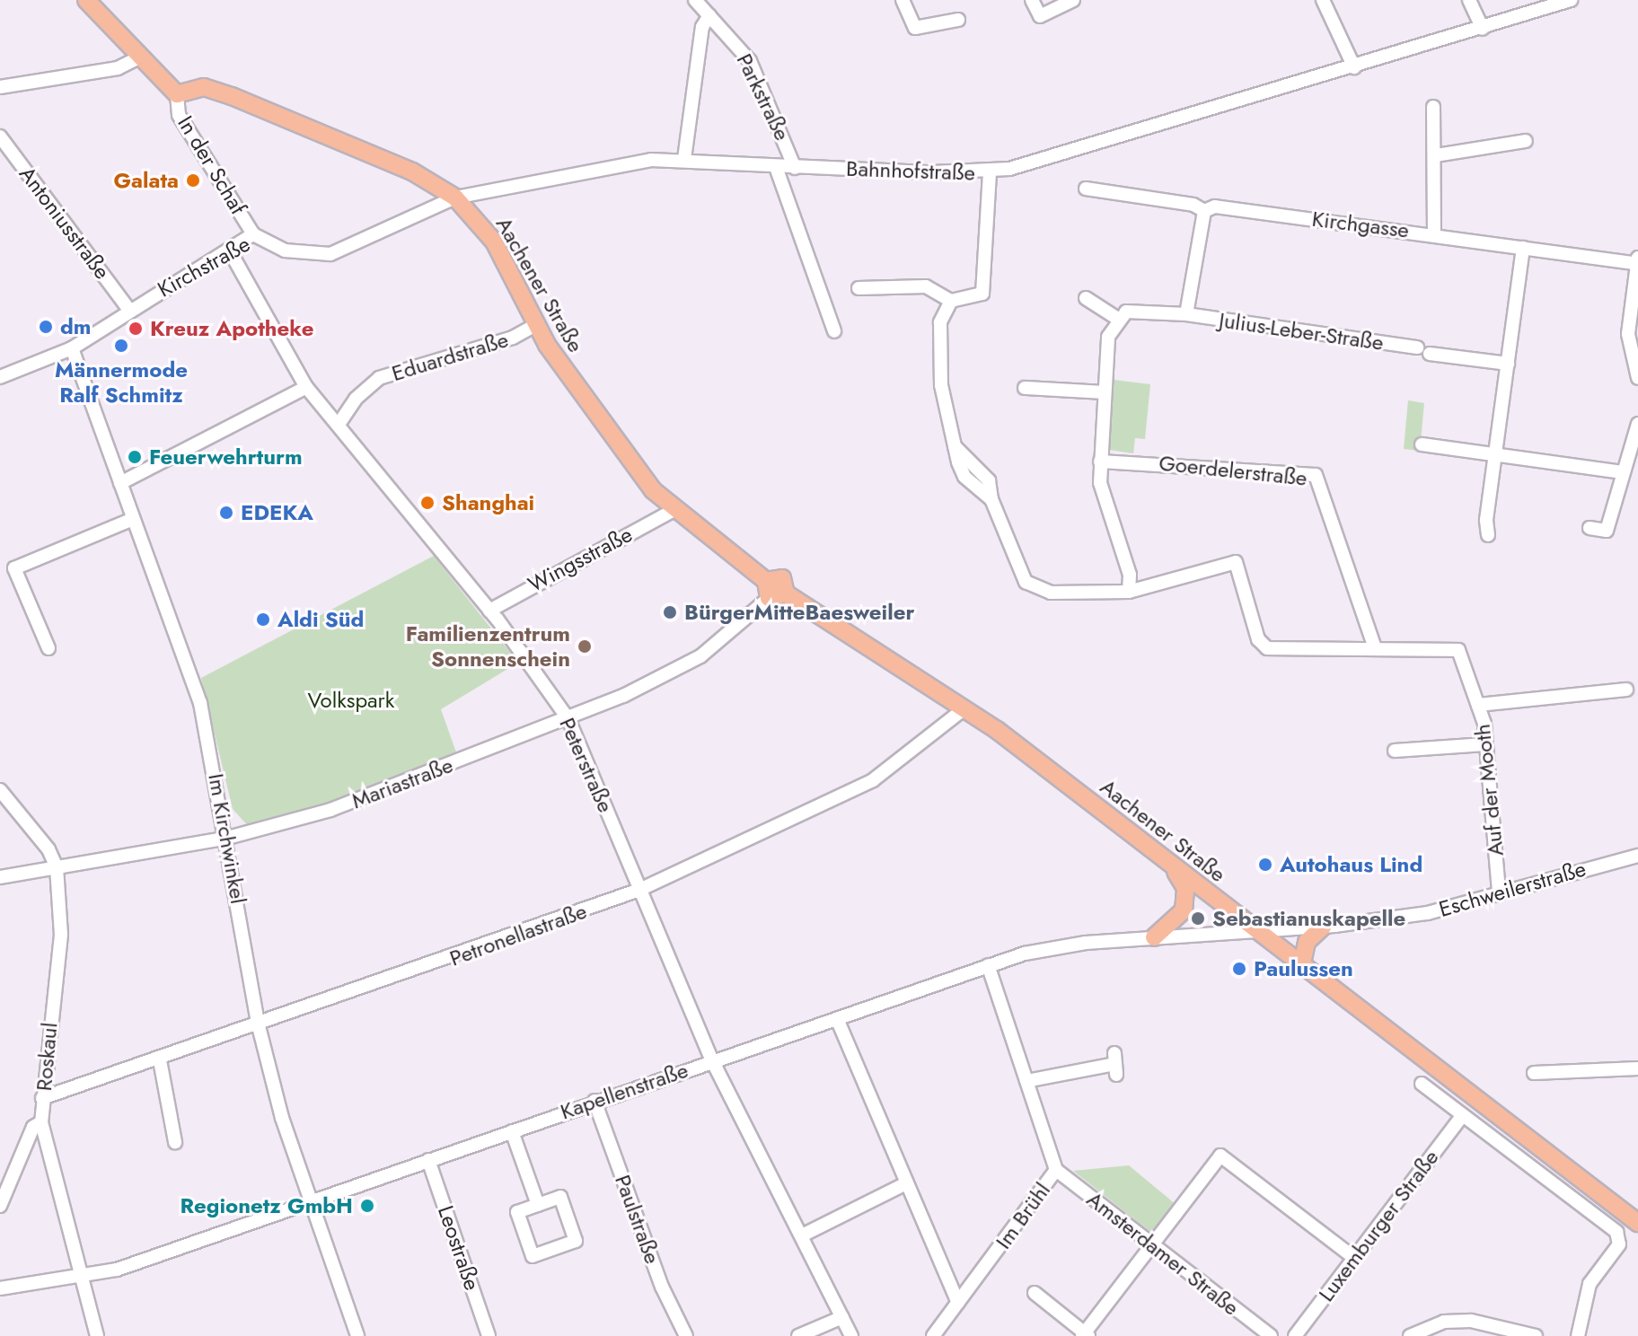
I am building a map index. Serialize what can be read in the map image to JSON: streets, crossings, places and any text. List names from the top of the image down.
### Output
{
  "streets": {
    "main road": ["Aachener Straße"],
    "street": [
      "Parkstraße",
      "In der Schaf",
      "Bahnhofstraße",
      "Antoniusstraße",
      "Kirchgasse",
      "Kirchstraße",
      "Julius-Leber-Straße",
      "Eduardstraße",
      "Goerdelerstraße",
      "Wingsstraße",
      "Peterstraße",
      "Mariastraße",
      "Auf der Mooth",
      "Im Kirchwinkel",
      "Eschweilerstraße",
      "Petronellastraße",
      "Roskaul",
      "Kapellenstraße",
      "Im Brühl",
      "Paulstraße",
      "Luxemburger Straße",
      "Leostraße",
      "Amsterdamer Straße"
    ]
  },
  "crossings": [
    ["Parkstraße", "Bahnhofstraße"],
    ["In der Schaf", "Kirchstraße"],
    ["In der Schaf", "Aachener Straße"],
    ["Bahnhofstraße", "Kirchstraße"],
    ["Bahnhofstraße", "Aachener Straße"],
    ["Antoniusstraße", "Kirchstraße"],
    ["Kirchstraße", "Aachener Straße"],
    ["Kirchstraße", "Peterstraße"],
    ["Kirchstraße", "Im Kirchwinkel"],
    ["Aachener Straße", "Eduardstraße"],
    ["Aachener Straße", "Wingsstraße"],
    ["Aachener Straße", "Mariastraße"],
    ["Aachener Straße", "Eschweilerstraße"],
    ["Aachener Straße", "Petronellastraße"],
    ["Aachener Straße", "Kapellenstraße"],
    ["Eduardstraße", "Peterstraße"],
    ["Goerdelerstraße", "Auf der Mooth"],
    ["Wingsstraße", "Peterstraße"],
    ["Peterstraße", "Mariastraße"],
    ["Peterstraße", "Petronellastraße"],
    ["Peterstraße", "Kapellenstraße"],
    ["Mariastraße", "Im Kirchwinkel"],
    ["Mariastraße", "Roskaul"],
    ["Auf der Mooth", "Eschweilerstraße"],
    ["Im Kirchwinkel", "Petronellastraße"],
    ["Im Kirchwinkel", "Kapellenstraße"],
    ["Eschweilerstraße", "Kapellenstraße"],
    ["Petronellastraße", "Roskaul"],
    ["Roskaul", "Kapellenstraße"],
    ["Kapellenstraße", "Im Brühl"],
    ["Kapellenstraße", "Paulstraße"],
    ["Kapellenstraße", "Leostraße"],
    ["Im Brühl", "Amsterdamer Straße"]
  ],
  "parks": ["Volkspark"],
  "places": [
    "Galata",
    "dm",
    "Kreuz Apotheke",
    "Männermode Ralf Schmitz",
    "Feuerwehrturm",
    "Shanghai",
    "EDEKA",
    "BürgerMitteBaesweiler",
    "Aldi Süd",
    "Familienzentrum Sonnenschein",
    "Autohaus Lind",
    "Sebastianuskapelle",
    "Paulussen",
    "Regionetz GmbH"
  ]
}
